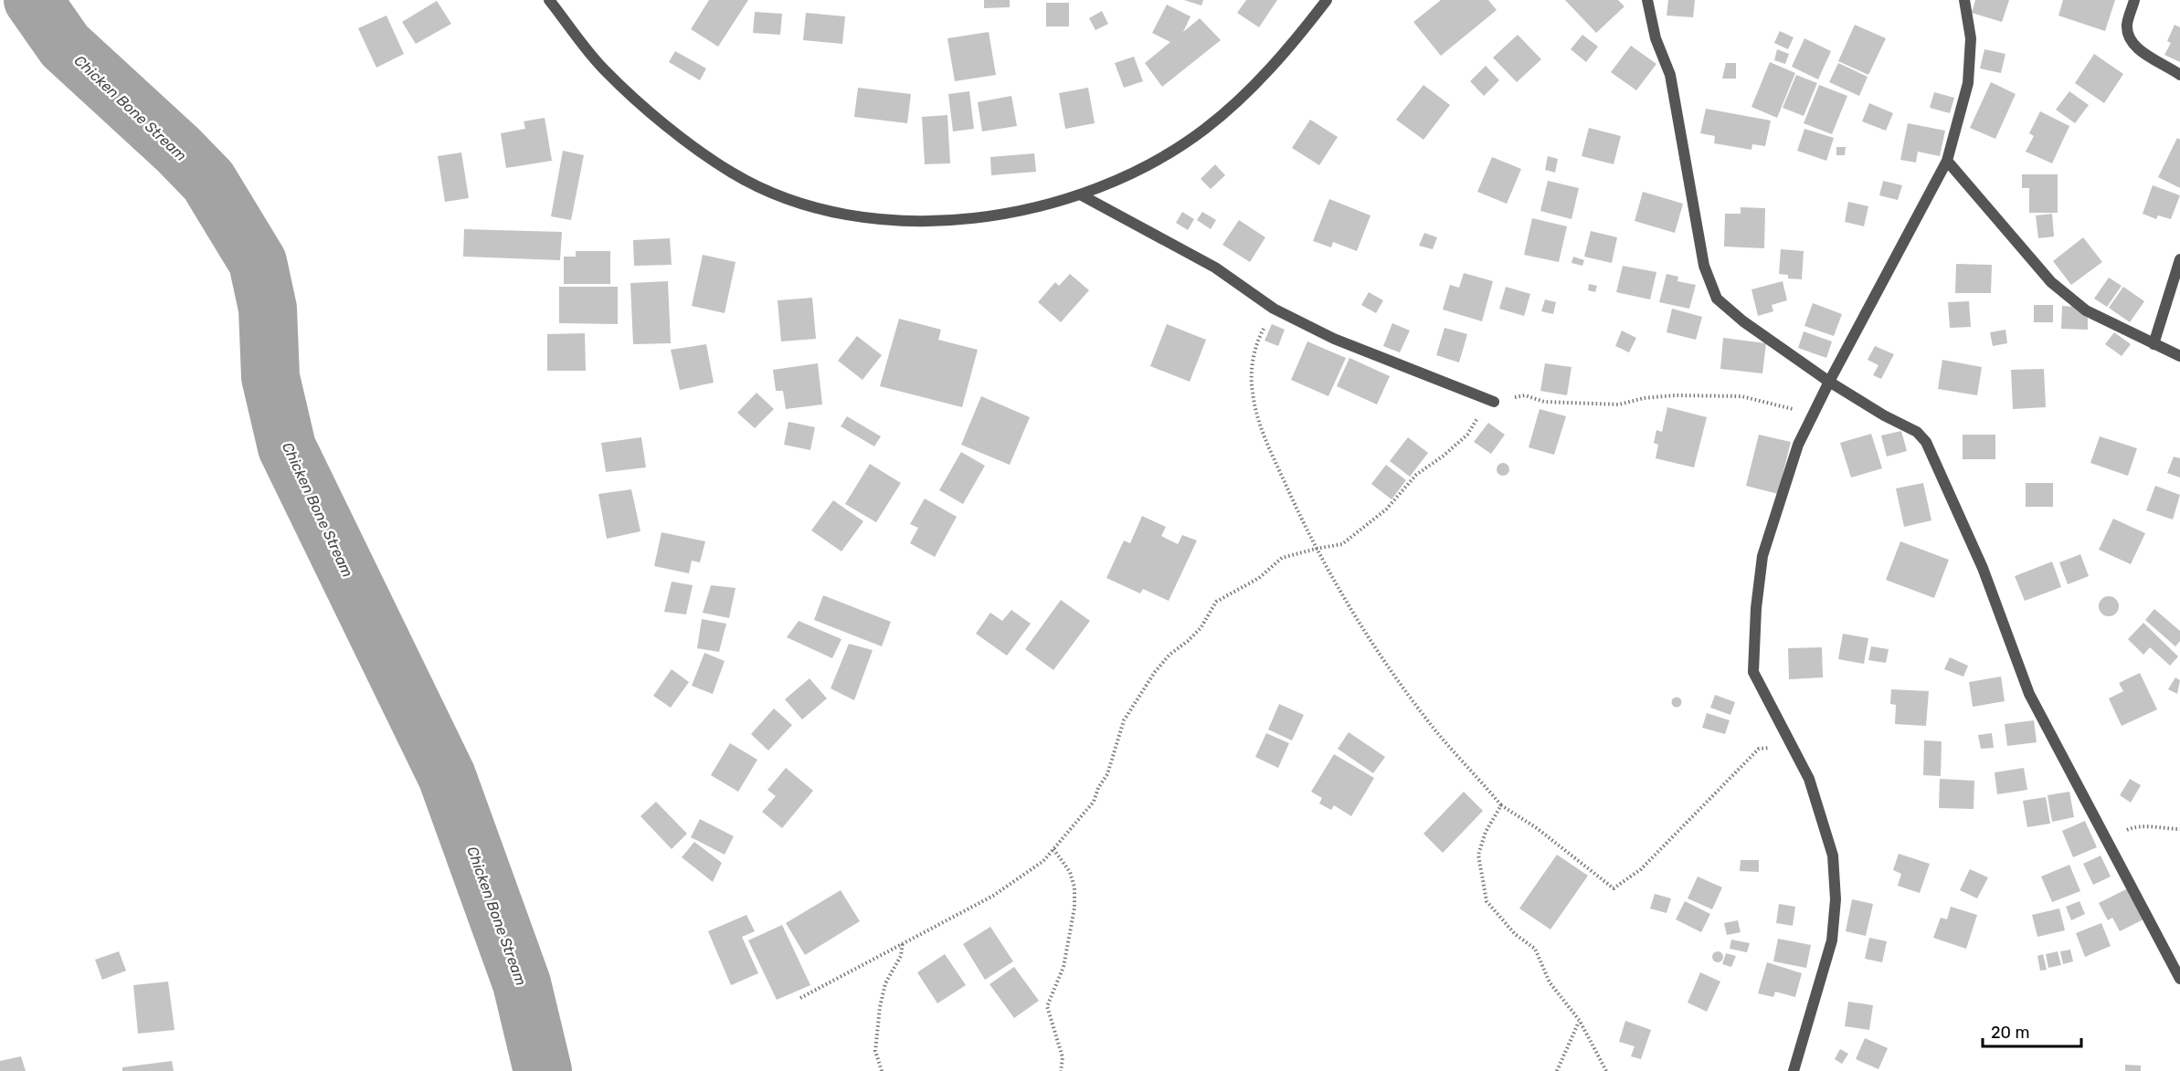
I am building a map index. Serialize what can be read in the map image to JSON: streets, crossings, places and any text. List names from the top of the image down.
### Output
{
  "water": ["Chicken Bone Stream"],
  "scale_bar": "20 m"
}
